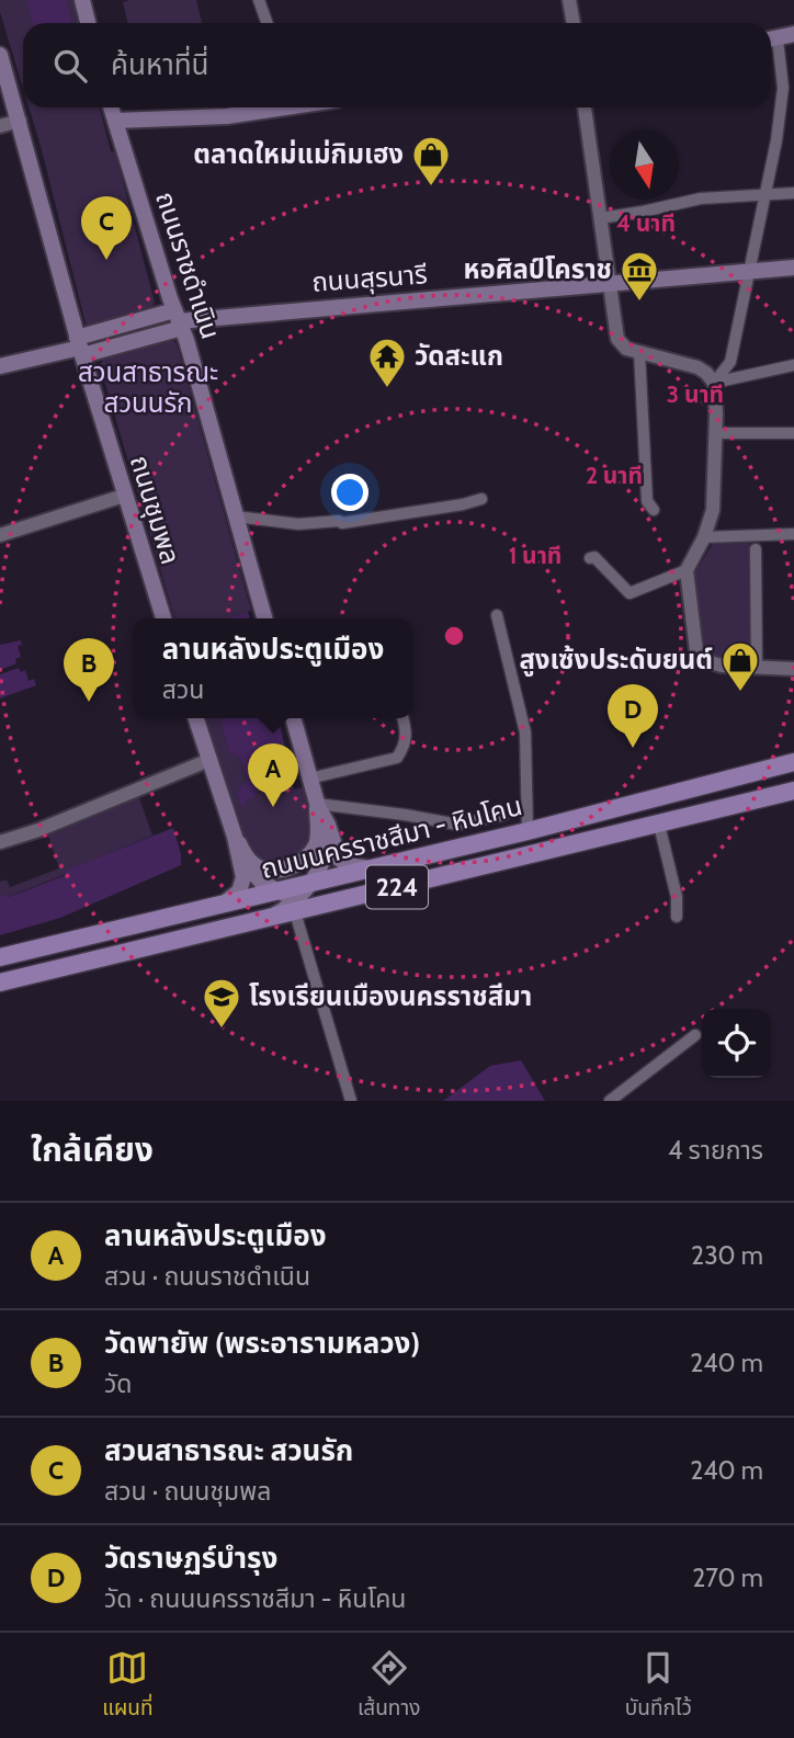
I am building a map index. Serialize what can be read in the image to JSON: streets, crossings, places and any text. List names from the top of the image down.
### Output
{
  "streets": {
    "main road": [
      "ถนนราชดำเนิน",
      "ถนนสุรนารี",
      "ถนนชุมพล",
      "ถนนนครราชสีมา - หินโคน",
      "224"
    ]
  },
  "crossings": [
    ["ถนนราชดำเนิน", "ถนนสุรนารี"],
    ["ถนนสุรนารี", "ถนนชุมพล"]
  ],
  "parks": ["สวนสาธารณะ สวนนรัก"],
  "places": {
    "shop": ["ตลาดใหม่แม่กิมเฮง", "สูงเซ้งประดับยนต์"],
    "museum": ["หอศิลป์โคราช"],
    "temple": ["วัดสะแก"],
    "school or university": ["โรงเรียนเมืองนครราชสีมา"]
  },
  "north": "bottom",
  "page": {
    "search": "ค้นหาที่นี่",
    "pins": [
      "C",
      "B",
      "D",
      "A"
    ],
    "popup": ["ลานหลังประตูเมือง", "สวน"],
    "heading": ["ใกล้เคียง", "4 รายการ"],
    "list": [
      {
        "mark": "A",
        "name": "ลานหลังประตูเมือง",
        "note": "สวน · ถนนราชดำเนิน",
        "value": "230 m"
      },
      {
        "mark": "B",
        "name": "วัดพายัพ (พระอารามหลวง)",
        "note": "วัด",
        "value": "240 m"
      },
      {
        "mark": "C",
        "name": "สวนสาธารณะ สวนรัก",
        "note": "สวน · ถนนชุมพล",
        "value": "240 m"
      },
      {
        "mark": "D",
        "name": "วัดราษฏร์บำรุง",
        "note": "วัด · ถนนนครราชสีมา - หินโคน",
        "value": "270 m"
      }
    ],
    "nav": ["แผนที่", "เส้นทาง", "บันทึกไว้"]
  },
  "rings": [
    "4 นาที",
    "3 นาที",
    "2 นาที",
    "1 นาที"
  ]
}
